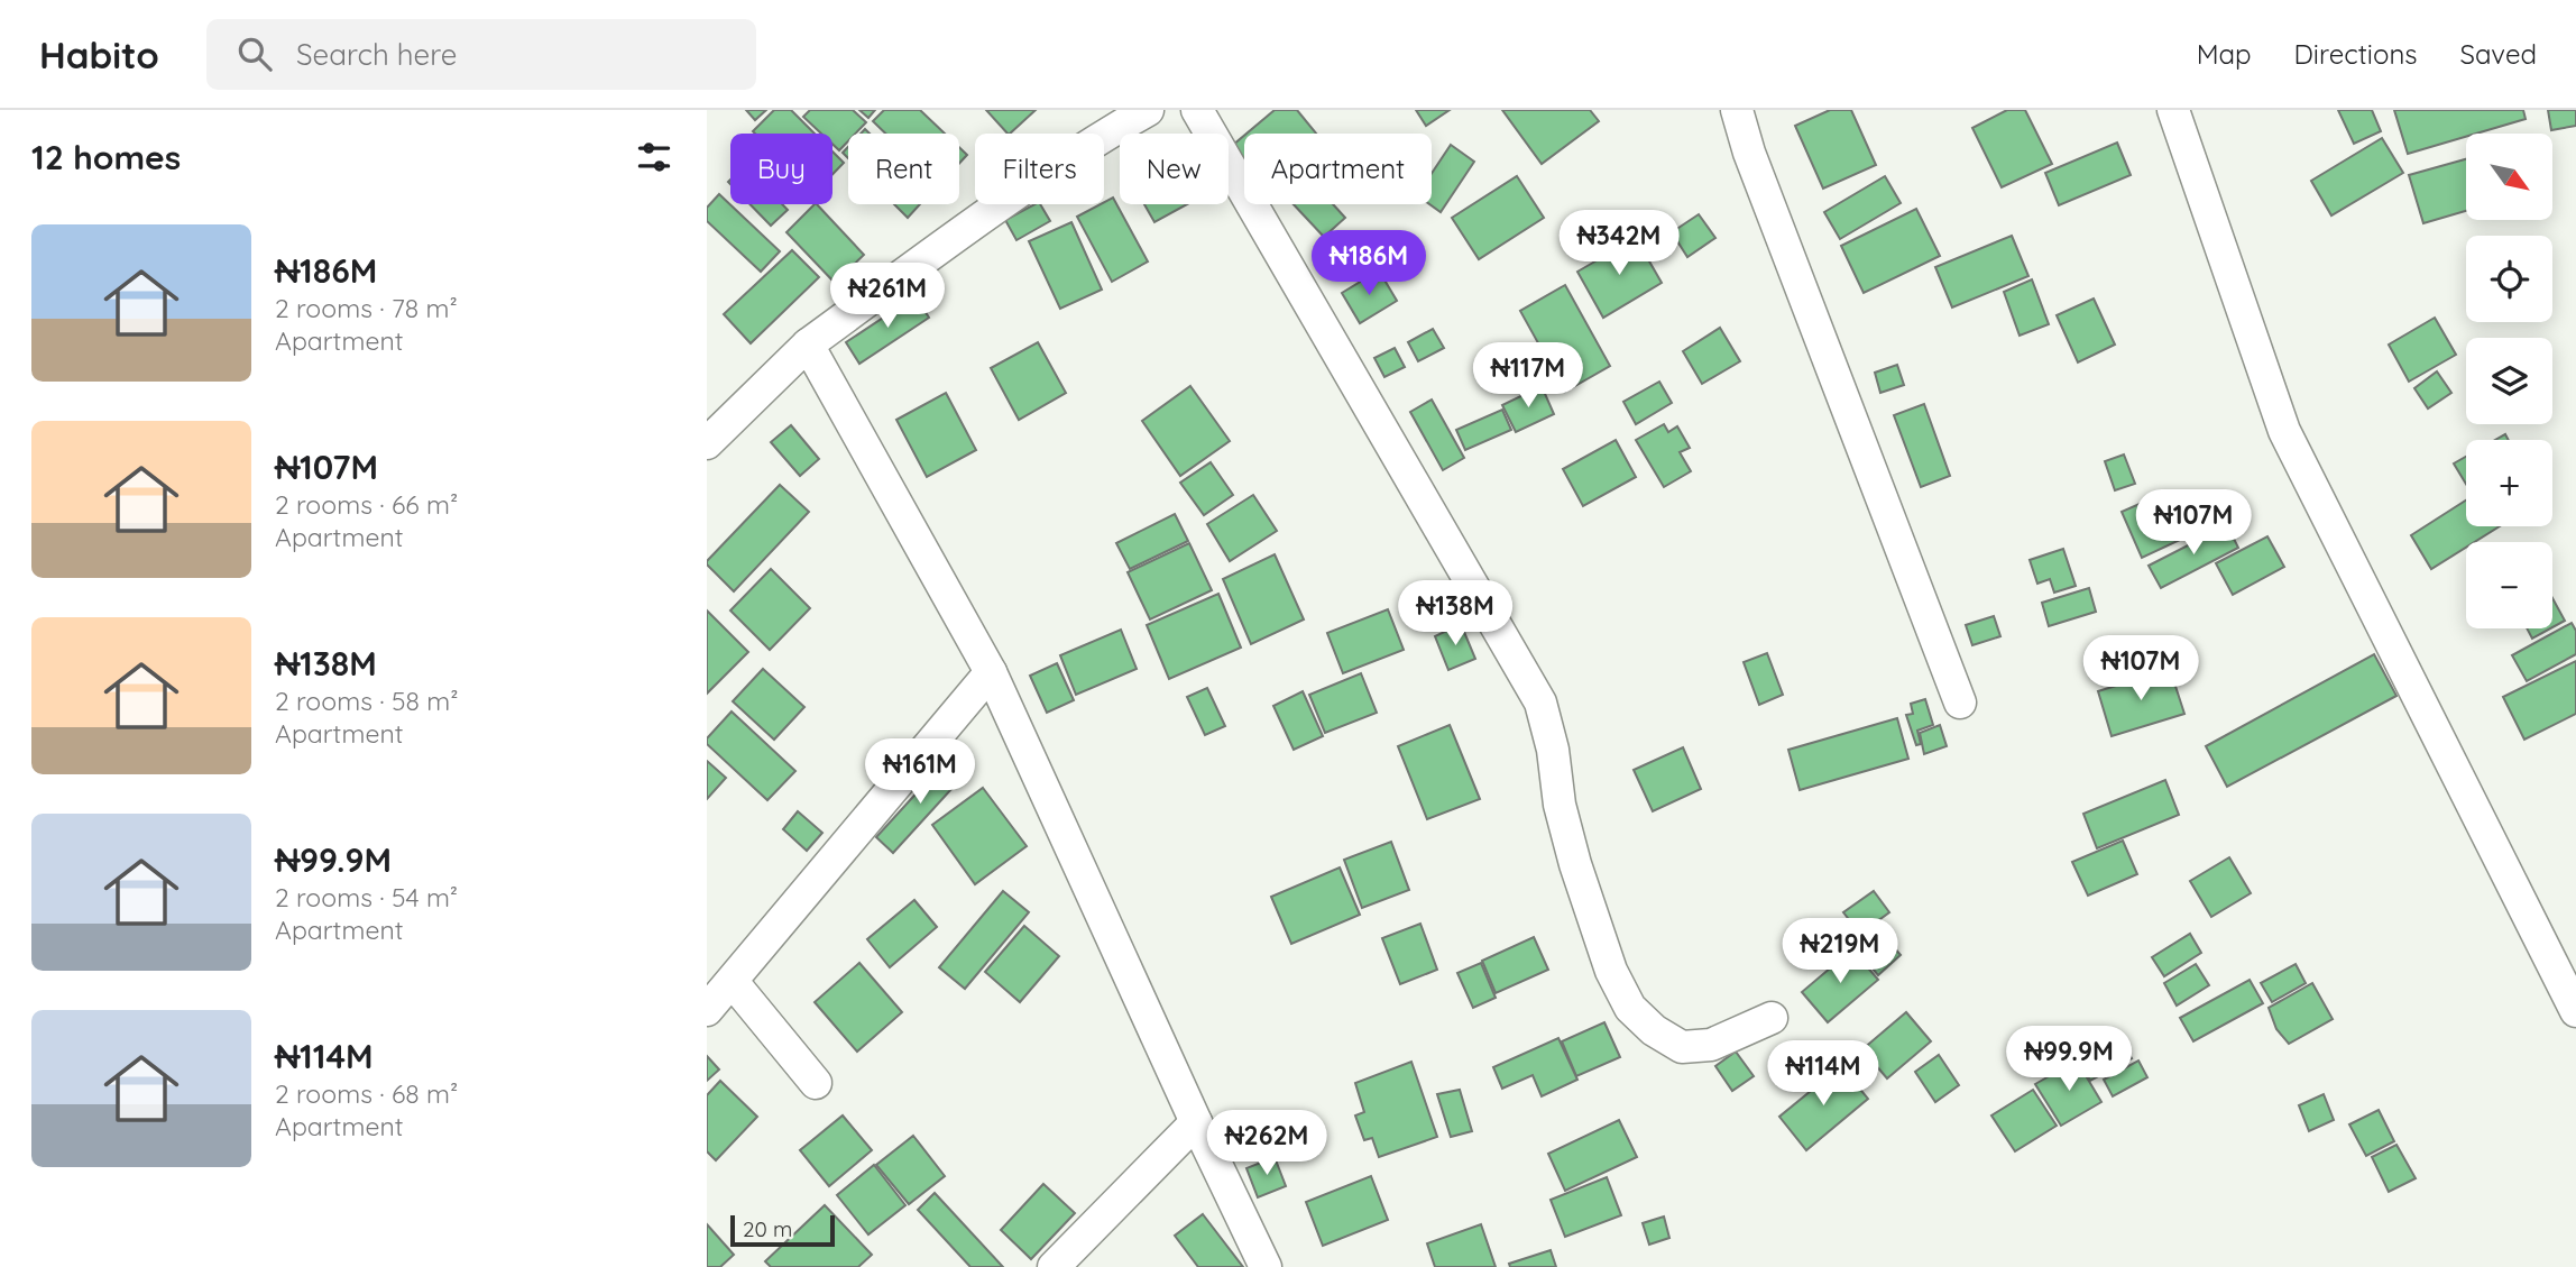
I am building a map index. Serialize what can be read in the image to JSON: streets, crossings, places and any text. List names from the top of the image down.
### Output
{
  "scale_bar": "20 m",
  "north": "bottom right",
  "page": {
    "header": "Habito",
    "search": "Search here",
    "nav": ["Map", "Directions", "Saved"],
    "heading": "12 homes",
    "map_buttons": ["+", "−"],
    "chip": [
      "Buy",
      "Rent",
      "Filters",
      "New",
      "Apartment"
    ],
    "list": [
      {
        "name": "₦186M",
        "note": "2 rooms · 78 m² · Apartment"
      },
      {
        "name": "₦107M",
        "note": "2 rooms · 66 m² · Apartment"
      },
      {
        "name": "₦138M",
        "note": "2 rooms · 58 m² · Apartment"
      },
      {
        "name": "₦99.9M",
        "note": "2 rooms · 54 m² · Apartment"
      },
      {
        "name": "₦114M",
        "note": "2 rooms · 68 m² · Apartment"
      }
    ],
    "price": [
      "₦342M",
      "₦186M",
      "₦261M",
      "₦117M",
      "₦107M",
      "₦138M",
      "₦107M",
      "₦161M",
      "₦219M",
      "₦99.9M",
      "₦114M",
      "₦262M"
    ],
    "scale": "20 m"
  }
}
